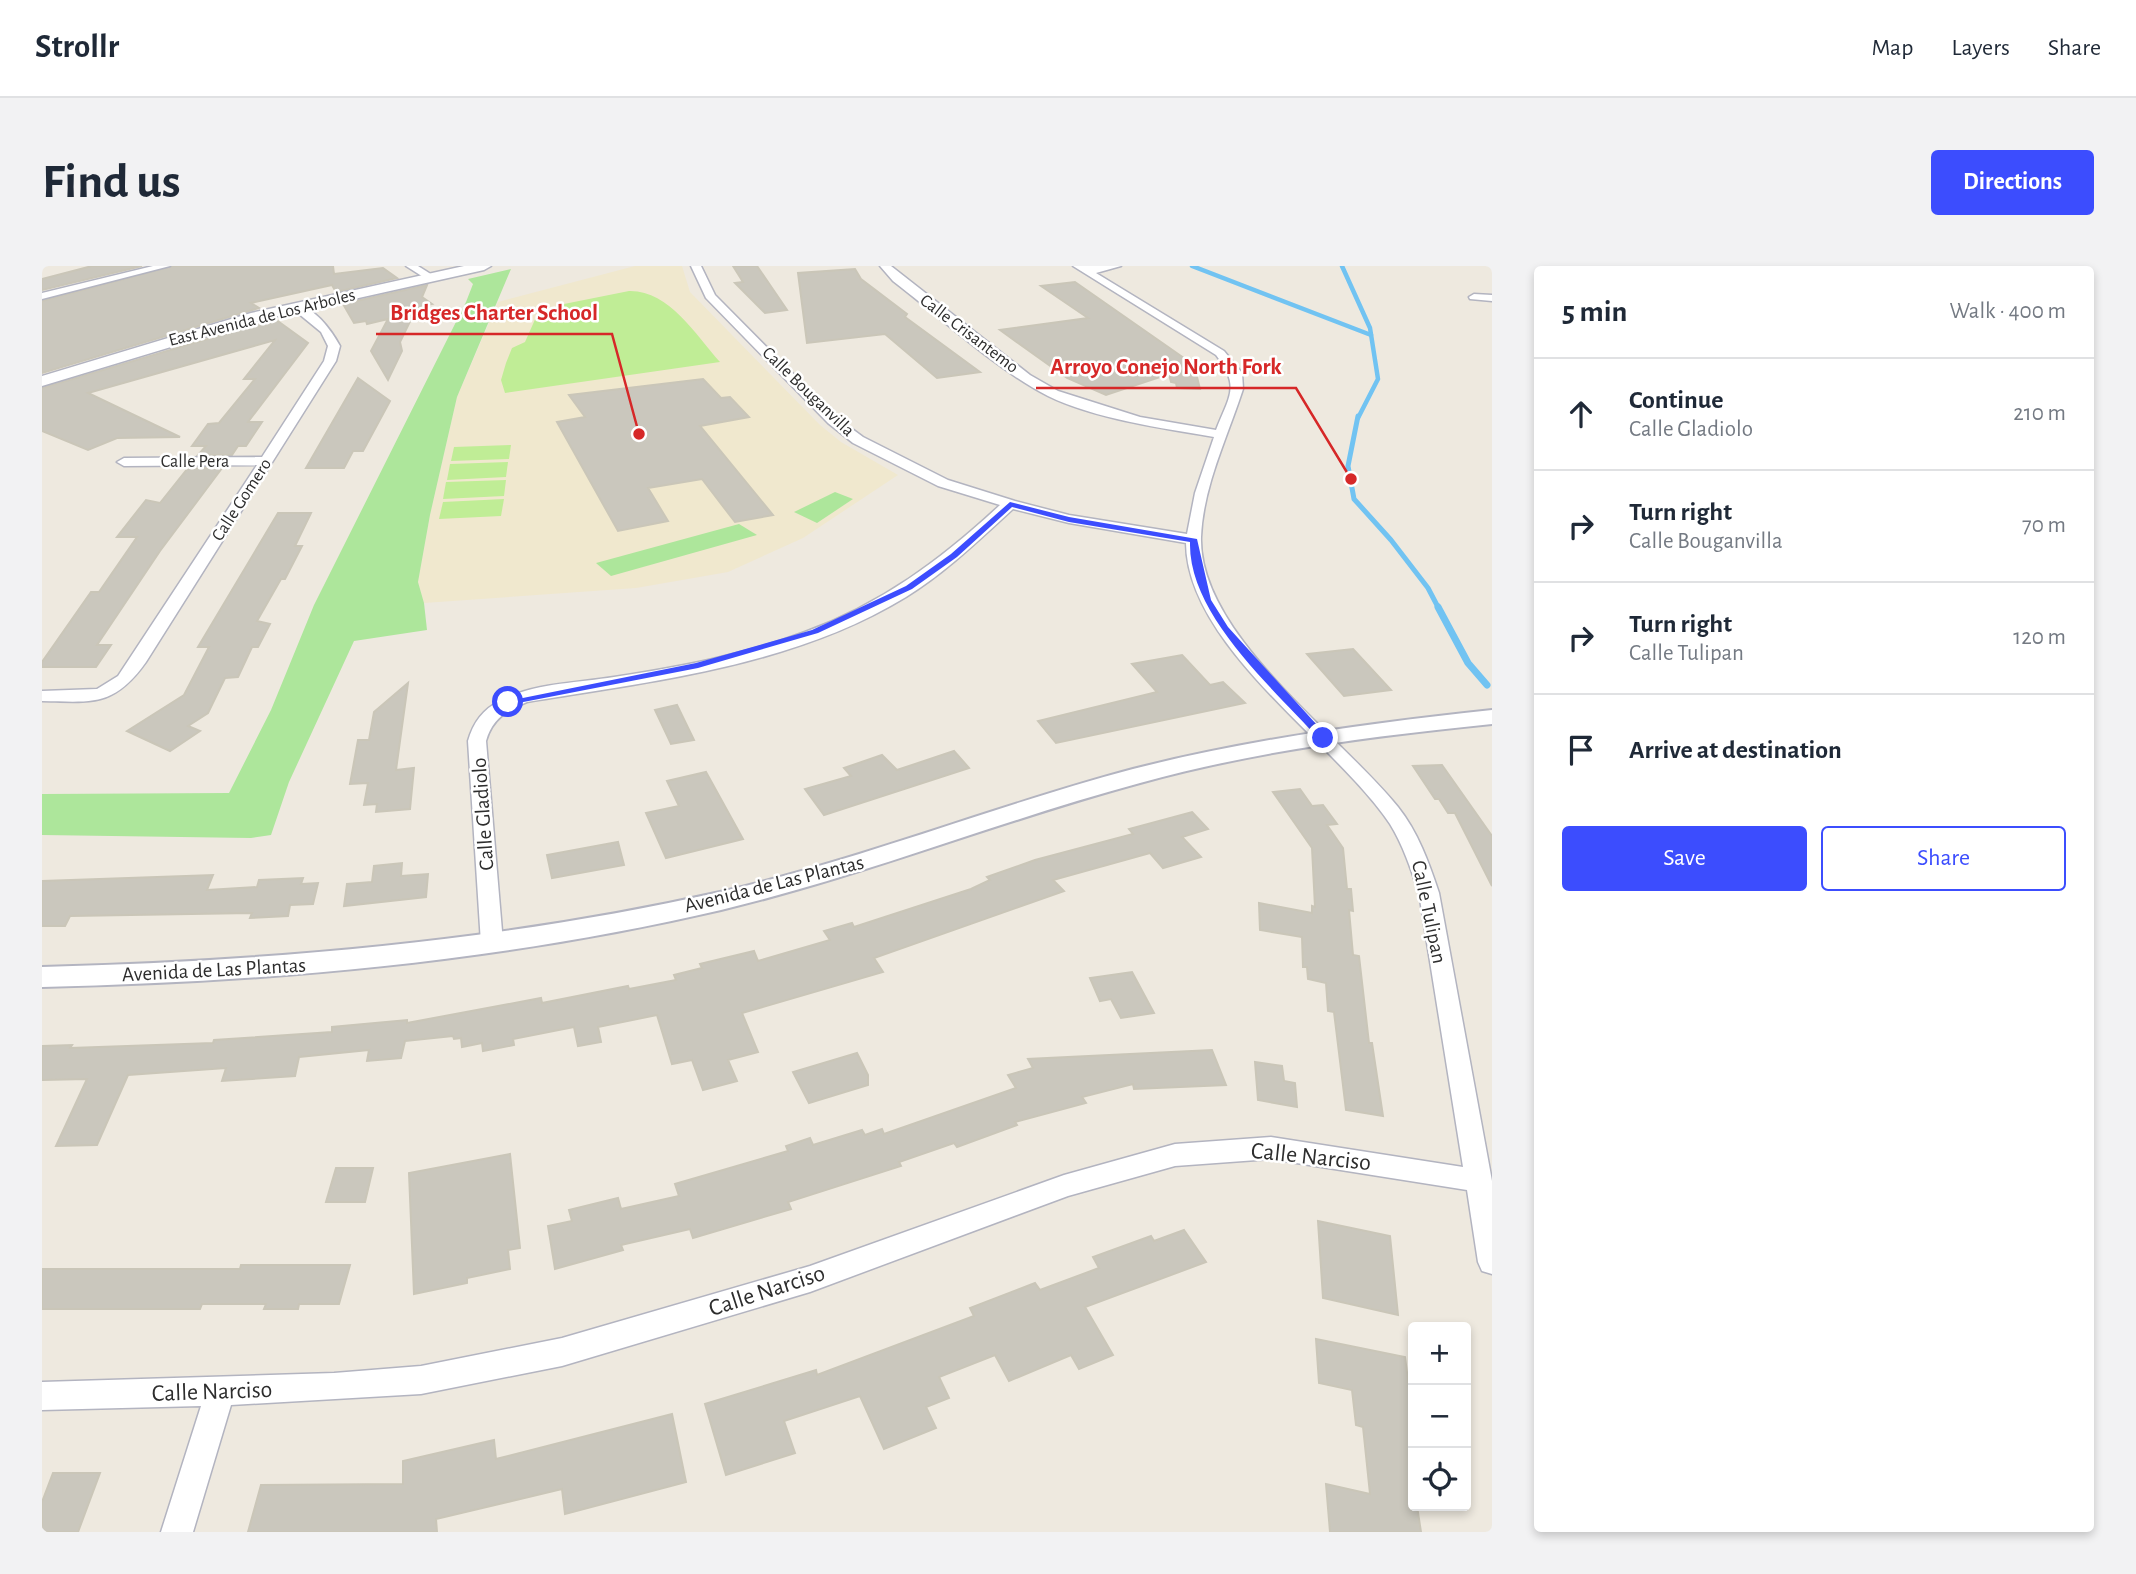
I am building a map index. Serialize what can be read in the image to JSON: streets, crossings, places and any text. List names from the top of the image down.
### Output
{
  "streets": {
    "main road": ["East Avenida de Los Arboles"],
    "street": [
      "Calle Crisantemo",
      "Calle Bouganvilla",
      "Calle Pera",
      "Calle Gomero",
      "Calle Gladiolo",
      "Avenida de Las Plantas",
      "Calle Tulipan",
      "Calle Narciso"
    ]
  },
  "crossings": [
    ["East Avenida de Los Arboles", "Calle Gomero"],
    ["Calle Crisantemo", "Calle Tulipan"],
    ["Calle Bouganvilla", "Calle Gladiolo"],
    ["Calle Bouganvilla", "Calle Tulipan"],
    ["Calle Pera", "Calle Gomero"],
    ["Calle Gladiolo", "Avenida de Las Plantas"],
    ["Avenida de Las Plantas", "Calle Tulipan"],
    ["Calle Tulipan", "Calle Narciso"]
  ],
  "places": ["Bridges Charter School", "Arroyo Conejo North Fork"],
  "page": {
    "header": "Strollr",
    "nav": ["Map", "Layers", "Share"],
    "buttons": [
      "Directions",
      ["Save", "Share"]
    ],
    "title": "Find us",
    "heading": ["5 min", "Walk · 400 m"],
    "list": [
      ["Continue", "Calle Gladiolo", "210 m"],
      ["Turn right", "Calle Bouganvilla", "70 m"],
      ["Turn right", "Calle Tulipan", "120 m"],
      "Arrive at destination"
    ],
    "map_buttons": ["+", "−"]
  }
}
